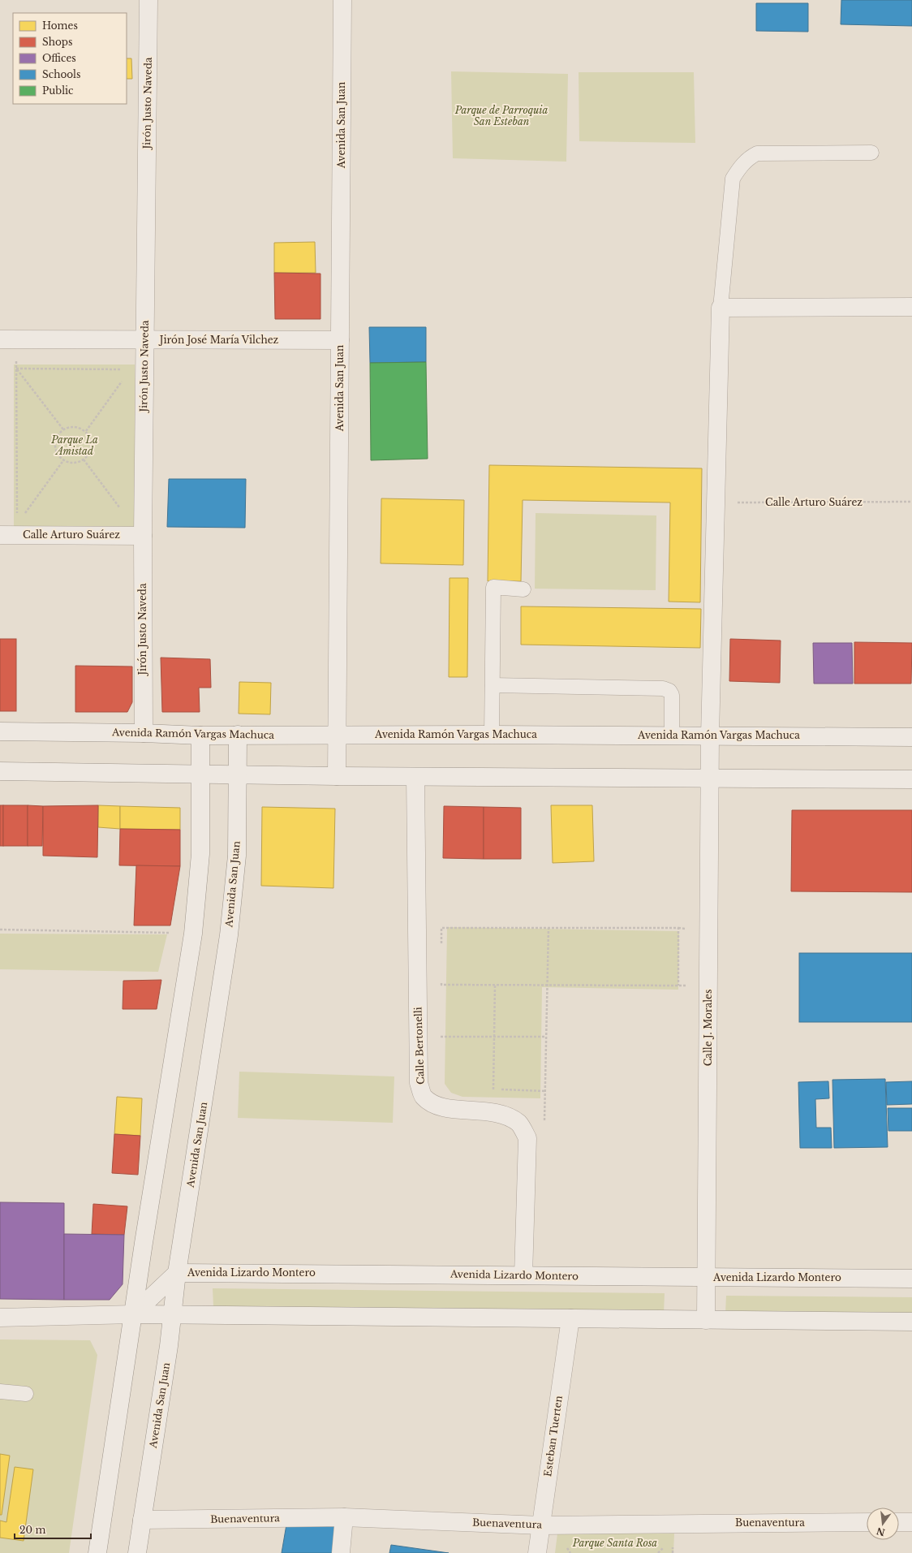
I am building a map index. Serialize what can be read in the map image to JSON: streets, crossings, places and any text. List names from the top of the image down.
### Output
{
  "streets": {
    "street": [
      "Jirón Justo Naveda",
      "Avenida San Juan",
      "Jirón José María Vilchez",
      "Calle Arturo Suárez",
      "Avenida Ramón Vargas Machuca",
      "Calle J. Morales",
      "Calle Bertonelli",
      "Avenida Lizardo Montero",
      "Esteban Tuerten",
      "Buenaventura"
    ]
  },
  "crossings": [
    ["Jirón Justo Naveda", "Jirón José María Vilchez"],
    ["Jirón Justo Naveda", "Calle Arturo Suárez"],
    ["Jirón Justo Naveda", "Avenida Ramón Vargas Machuca"],
    ["Avenida San Juan", "Jirón José María Vilchez"],
    ["Avenida San Juan", "Avenida Ramón Vargas Machuca"],
    ["Avenida San Juan", "Avenida Lizardo Montero"],
    ["Avenida San Juan", "Buenaventura"],
    ["Calle Arturo Suárez", "Calle J. Morales"],
    ["Avenida Ramón Vargas Machuca", "Calle J. Morales"],
    ["Calle J. Morales", "Avenida Lizardo Montero"],
    ["Esteban Tuerten", "Buenaventura"]
  ],
  "parks": ["Parque de Parroquia San Esteban", "Parque La Amistad", "Parque Santa Rosa"],
  "legend": [
    "Homes",
    "Shops",
    "Offices",
    "Schools",
    "Public"
  ],
  "scale_bar": "20 m",
  "north": "bottom"
}
